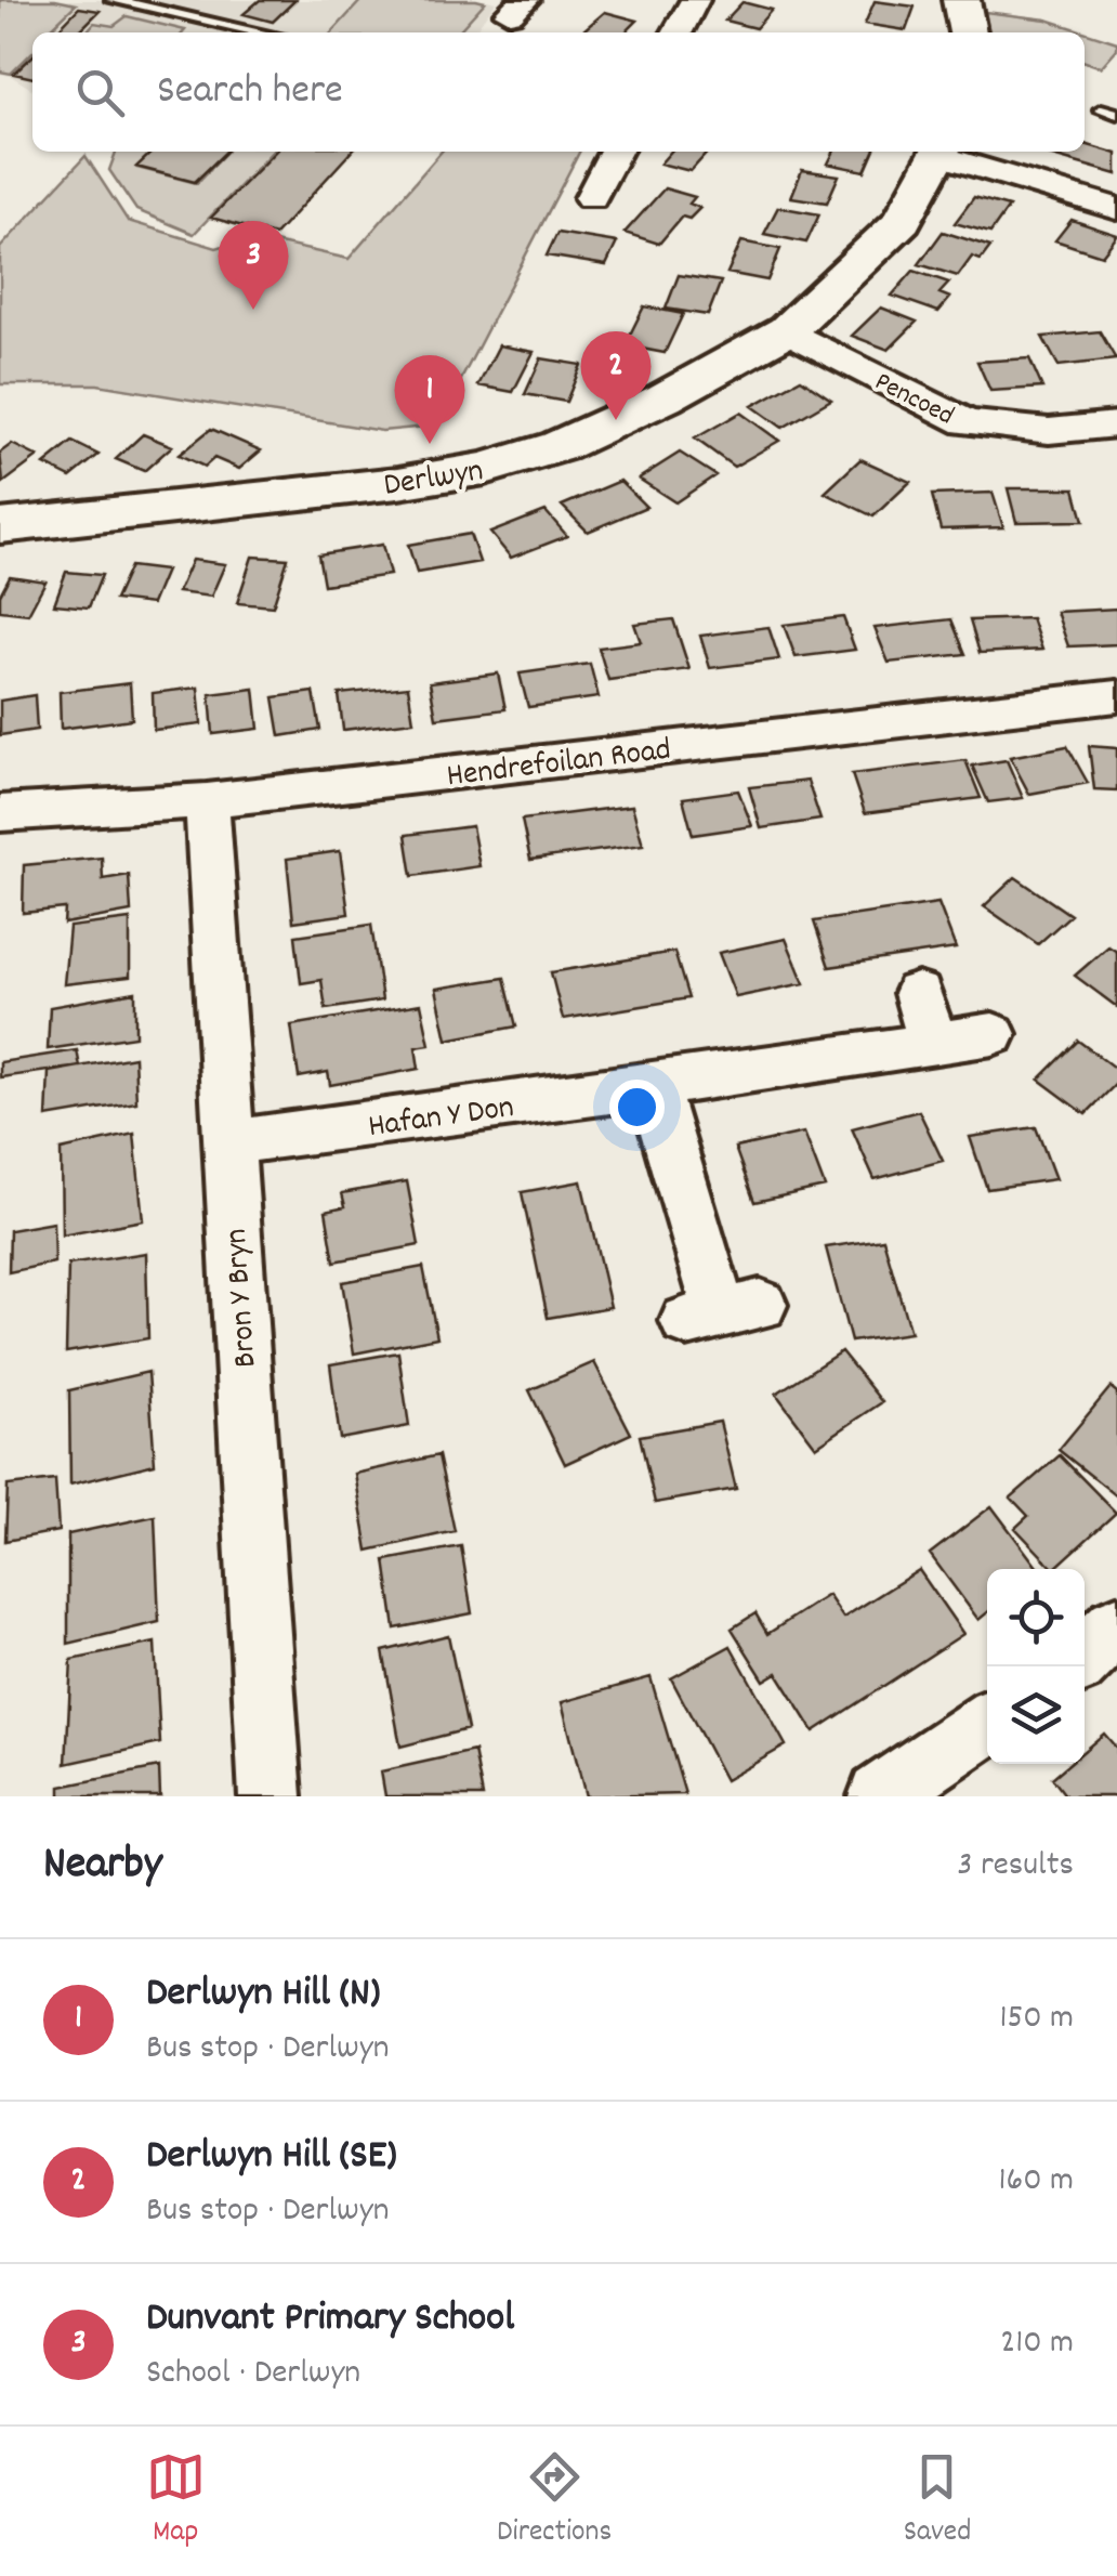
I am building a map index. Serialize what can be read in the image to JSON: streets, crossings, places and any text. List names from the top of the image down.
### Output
{
  "streets": {
    "street": [
      "Pencoed",
      "Derlwyn",
      "Hendrefoilan Road",
      "Hafan Y Don",
      "Bron Y Bryn"
    ]
  },
  "crossings": [
    ["Pencoed", "Derlwyn"],
    ["Hendrefoilan Road", "Bron Y Bryn"],
    ["Hafan Y Don", "Bron Y Bryn"]
  ],
  "page": {
    "search": "Search here",
    "pins": ["3", "2", "1"],
    "heading": ["Nearby", "3 results"],
    "list": [
      {
        "mark": "1",
        "name": "Derlwyn Hill (N)",
        "note": "Bus stop · Derlwyn",
        "value": "150 m"
      },
      {
        "mark": "2",
        "name": "Derlwyn Hill (SE)",
        "note": "Bus stop · Derlwyn",
        "value": "160 m"
      },
      {
        "mark": "3",
        "name": "Dunvant Primary School",
        "note": "School · Derlwyn",
        "value": "210 m"
      }
    ],
    "nav": ["Map", "Directions", "Saved"]
  }
}
